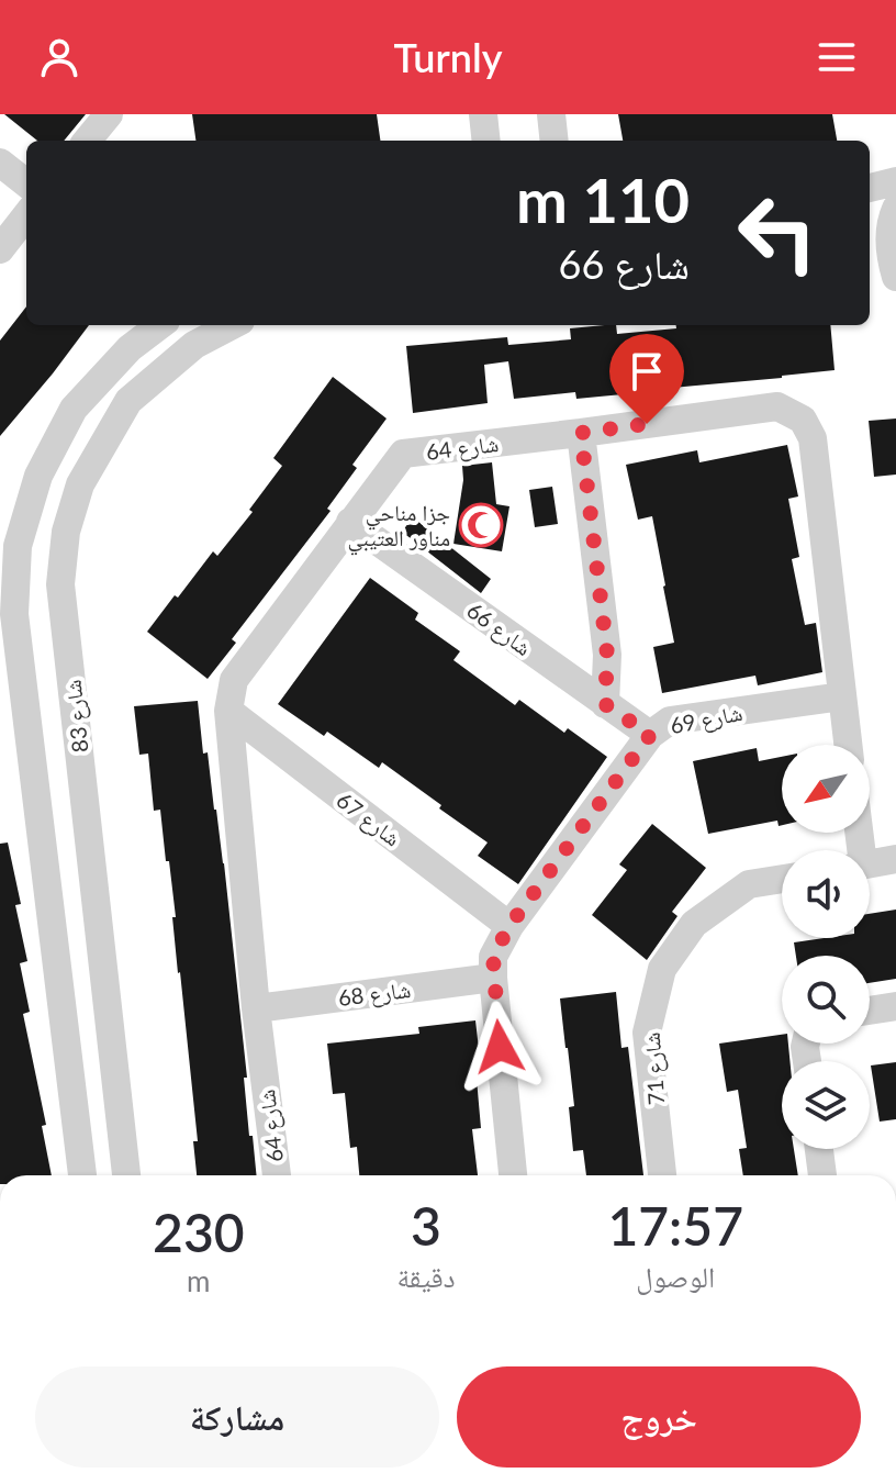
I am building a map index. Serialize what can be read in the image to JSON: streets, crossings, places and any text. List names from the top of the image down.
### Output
{
  "streets": {
    "street": [
      "شارع 64",
      "شارع 66",
      "شارع 83",
      "شارع 69",
      "شارع 67",
      "شارع 68",
      "شارع 71"
    ]
  },
  "crossings": [
    ["شارع 64", "شارع 66"],
    ["شارع 64", "شارع 69"],
    ["شارع 64", "شارع 67"],
    ["شارع 64", "شارع 68"],
    ["شارع 66", "شارع 69"],
    ["شارع 69", "شارع 67"],
    ["شارع 69", "شارع 68"]
  ],
  "places": {
    "mosque": ["جزا مناحي مناور العتيبي"]
  },
  "north": "bottom left",
  "page": {
    "header": "Turnly",
    "turn": ["110 m", "شارع 66"],
    "eta": [
      "17:57",
      "الوصول",
      "3",
      "دقيقة",
      "230",
      "m"
    ],
    "buttons": ["خروج", "مشاركة"]
  }
}
